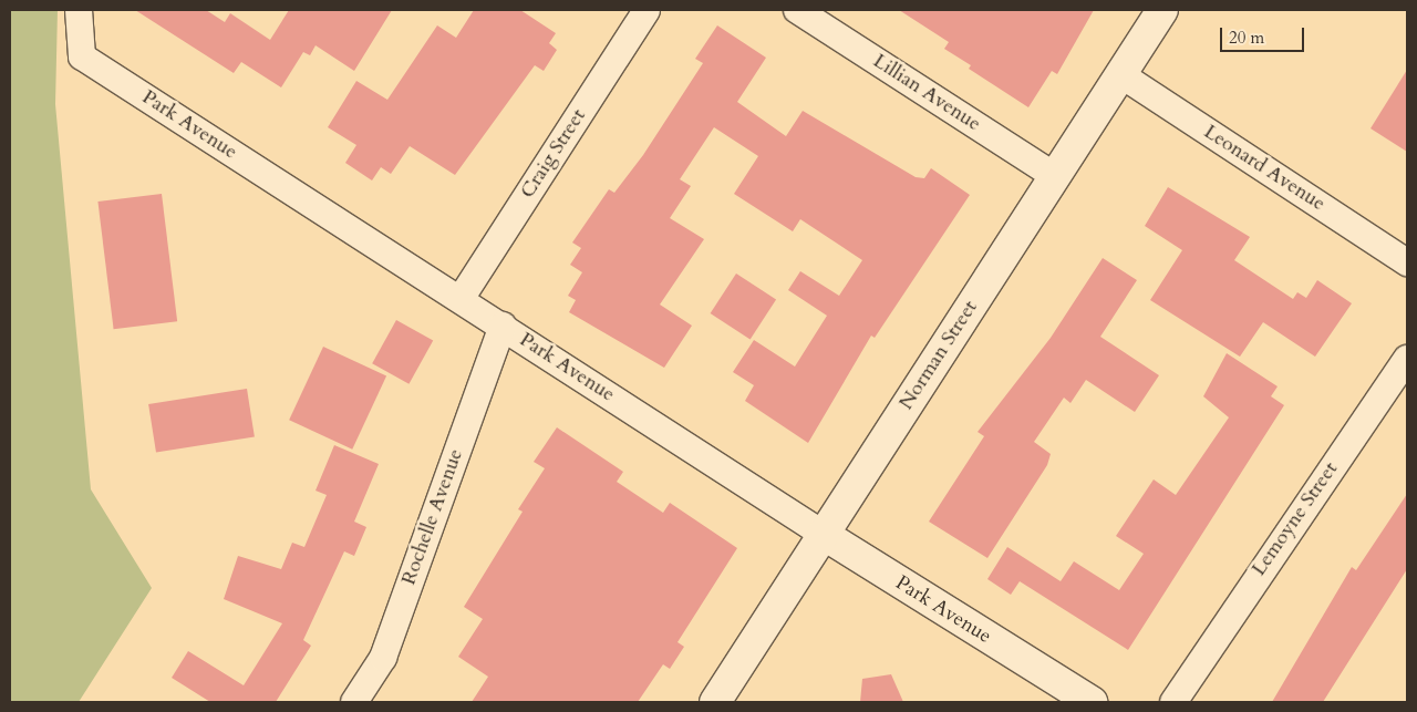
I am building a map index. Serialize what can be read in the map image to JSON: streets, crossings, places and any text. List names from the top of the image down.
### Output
{
  "streets": {
    "street": [
      "Lillian Avenue",
      "Park Avenue",
      "Craig Street",
      "Leonard Avenue",
      "Norman Street",
      "Rochelle Avenue",
      "Lemoyne Street"
    ]
  },
  "crossings": [
    ["Lillian Avenue", "Norman Street"],
    ["Park Avenue", "Craig Street"],
    ["Park Avenue", "Norman Street"],
    ["Park Avenue", "Rochelle Avenue"],
    ["Leonard Avenue", "Norman Street"]
  ],
  "scale_bar": "20 m"
}
